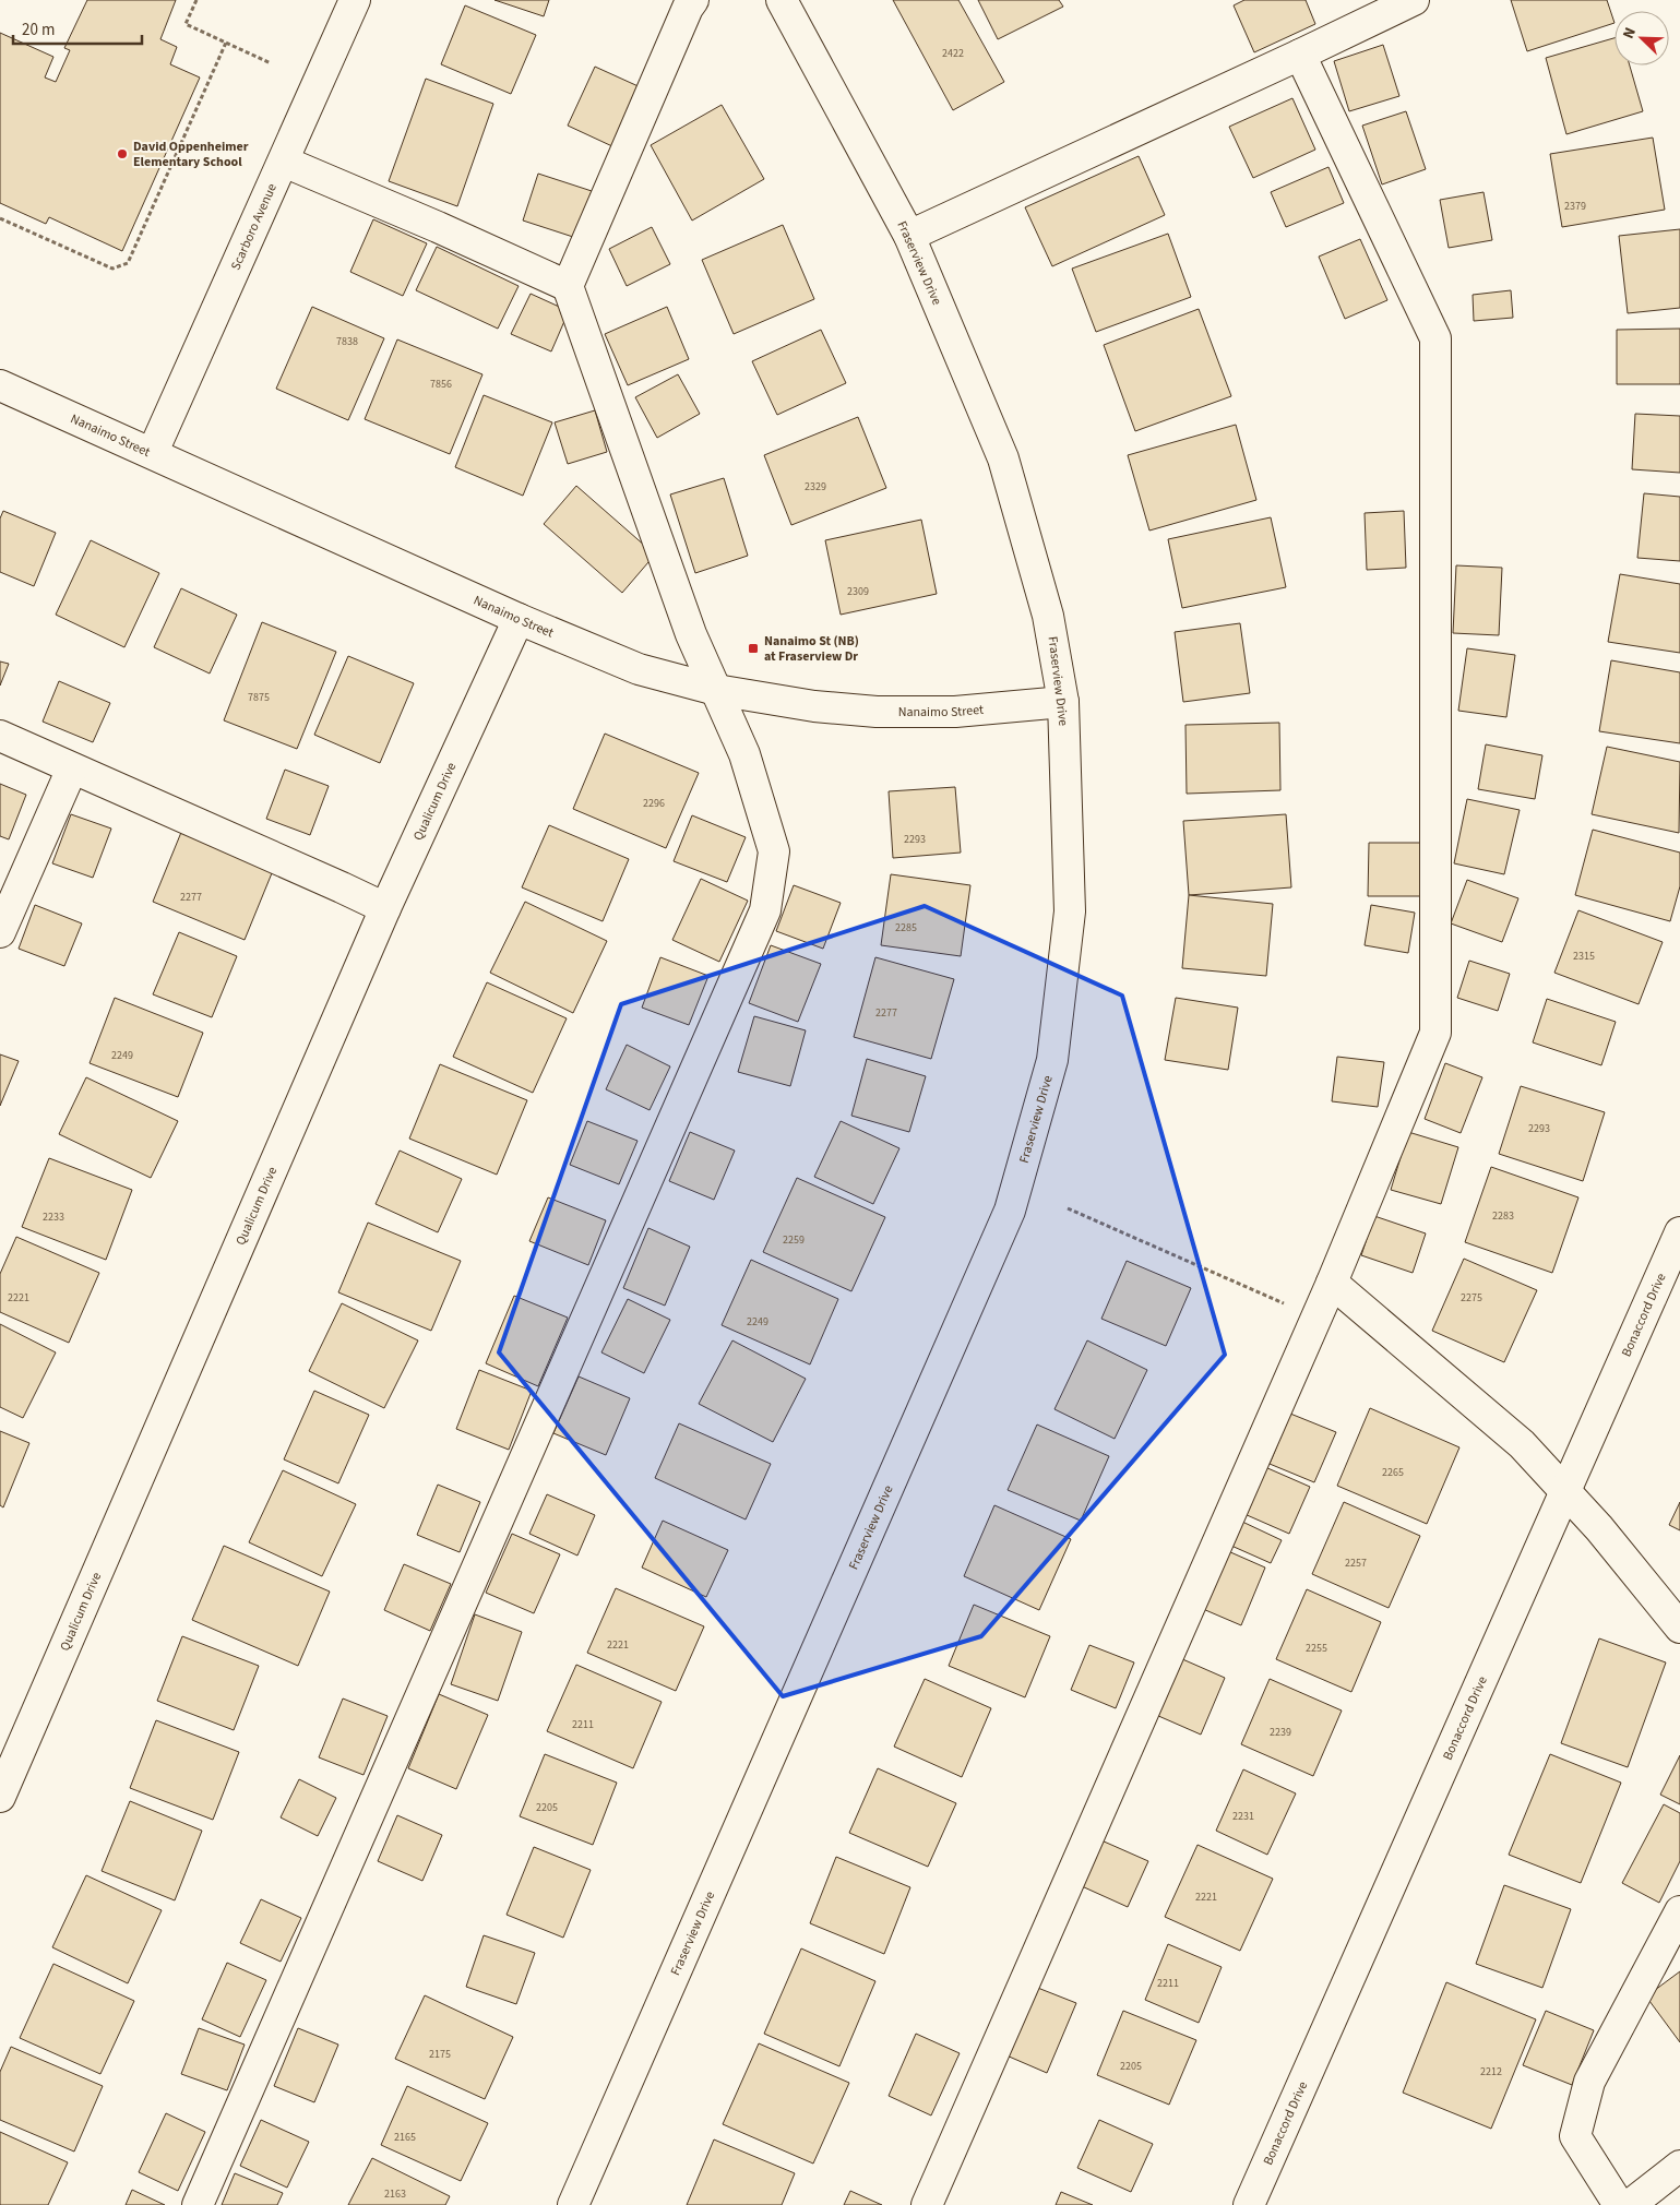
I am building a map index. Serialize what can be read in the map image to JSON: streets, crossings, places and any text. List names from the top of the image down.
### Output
{
  "streets": {
    "street": [
      "Scarboro Avenue",
      "Fraserview Drive",
      "Nanaimo Street",
      "Qualicum Drive",
      "Bonaccord Drive"
    ]
  },
  "crossings": [
    ["Scarboro Avenue", "Nanaimo Street"],
    ["Fraserview Drive", "Nanaimo Street"],
    ["Nanaimo Street", "Qualicum Drive"]
  ],
  "places": {
    "other": ["David Oppenheimer Elementary School"],
    "transit": ["Nanaimo St (NB) at Fraserview Dr"]
  },
  "house_numbers": [
    "2422",
    "2379",
    "7838",
    "7856",
    "2329",
    "2309",
    "7875",
    "2296",
    "2293",
    "2277",
    "2285",
    "2315",
    "2277",
    "2249",
    "2293",
    "2283",
    "2233",
    "2259",
    "2221",
    "2275",
    "2249",
    "2265",
    "2257",
    "2221",
    "2255",
    "2211",
    "2239",
    "2205",
    "2231",
    "2221",
    "2211",
    "2175",
    "2205",
    "2212",
    "2165",
    "2163"
  ],
  "scale_bar": "20 m",
  "north": "top left"
}
